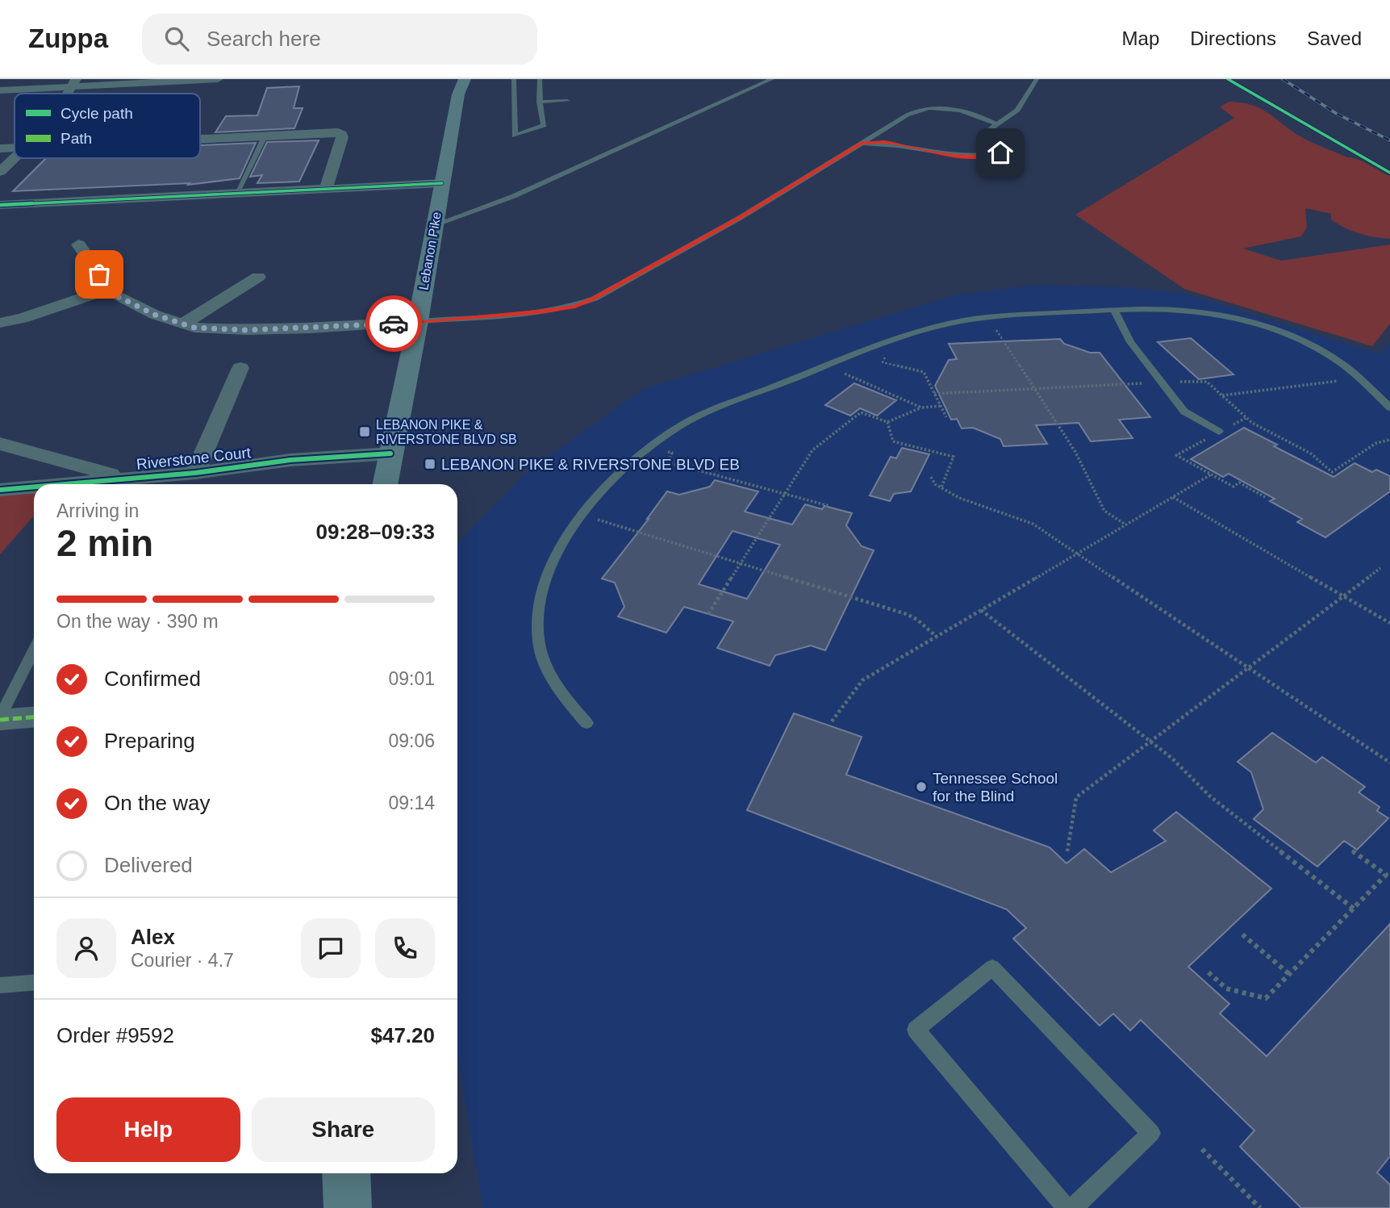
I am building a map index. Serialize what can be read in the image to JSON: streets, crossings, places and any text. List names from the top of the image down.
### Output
{
  "streets": {
    "main road": ["Lebanon Pike"],
    "street": ["Riverstone Court"]
  },
  "crossings": [
    ["Lebanon Pike", "Riverstone Court"]
  ],
  "places": {
    "transit": ["LEBANON PIKE & RIVERSTONE BLVD SB", "LEBANON PIKE & RIVERSTONE BLVD EB"],
    "other": ["Tennessee School for the Blind"]
  },
  "legend": ["Cycle path", "Path"],
  "page": {
    "header": "Zuppa",
    "search": "Search here",
    "nav": ["Map", "Directions", "Saved"],
    "heading": ["2 min", "Arriving in", "09:28–09:33"],
    "panel": [
      "Alex",
      "Courier · 4.7",
      "Order #9592",
      "$47.20"
    ],
    "bar": "On the way · 390 m",
    "list": [
      ["Confirmed", "09:01"],
      ["Preparing", "09:06"],
      ["On the way", "09:14"],
      "Delivered"
    ],
    "buttons": ["Help", "Share"]
  }
}
